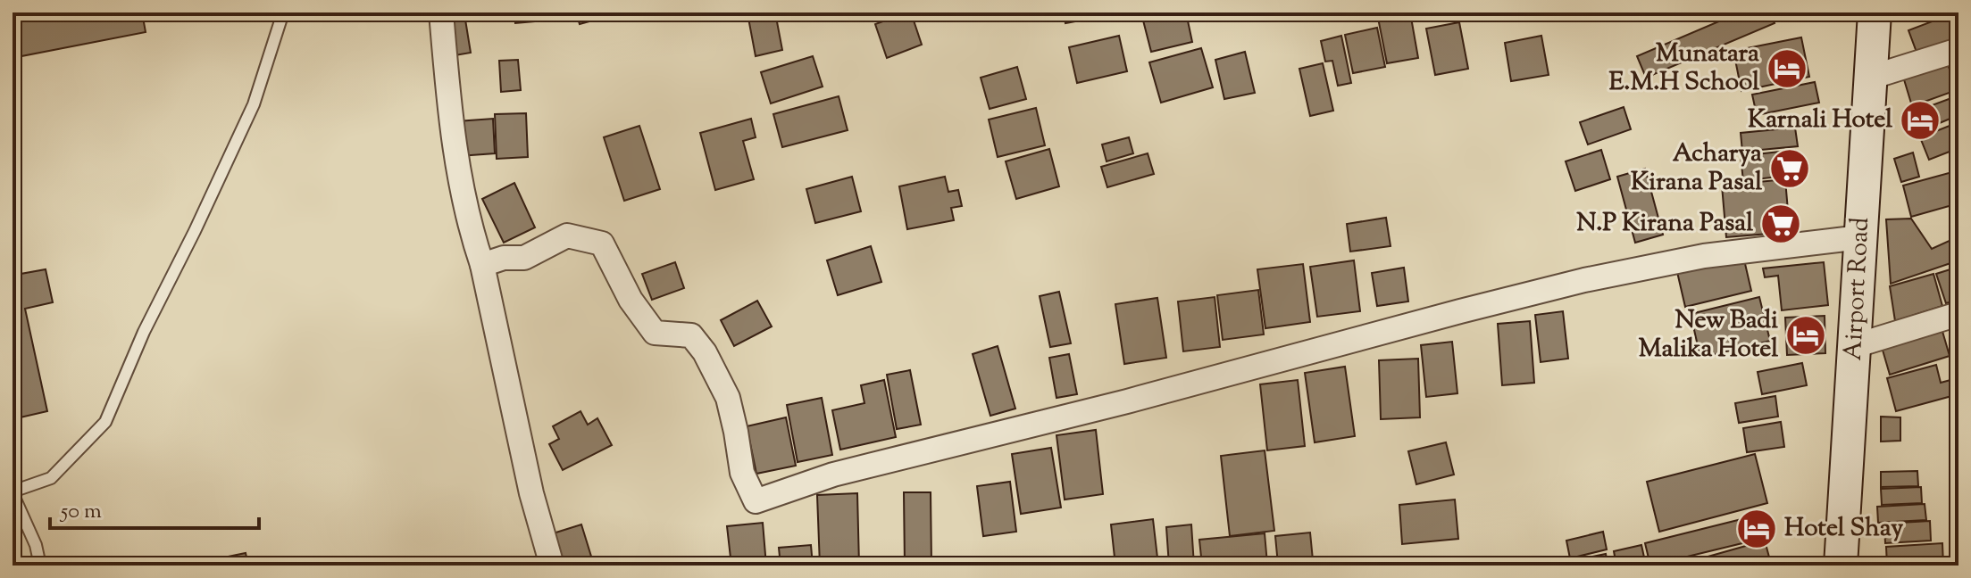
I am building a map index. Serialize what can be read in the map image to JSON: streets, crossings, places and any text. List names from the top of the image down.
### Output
{
  "streets": {
    "street": ["Airport Road"]
  },
  "places": {
    "hotel": [
      "Munatara E.M.H School",
      "Karnali Hotel",
      "New Badi Malika Hotel",
      "Hotel Shay"
    ],
    "supermarket": ["Acharya Kirana Pasal", "N.P Kirana Pasal"]
  },
  "scale_bar": "50 m"
}
